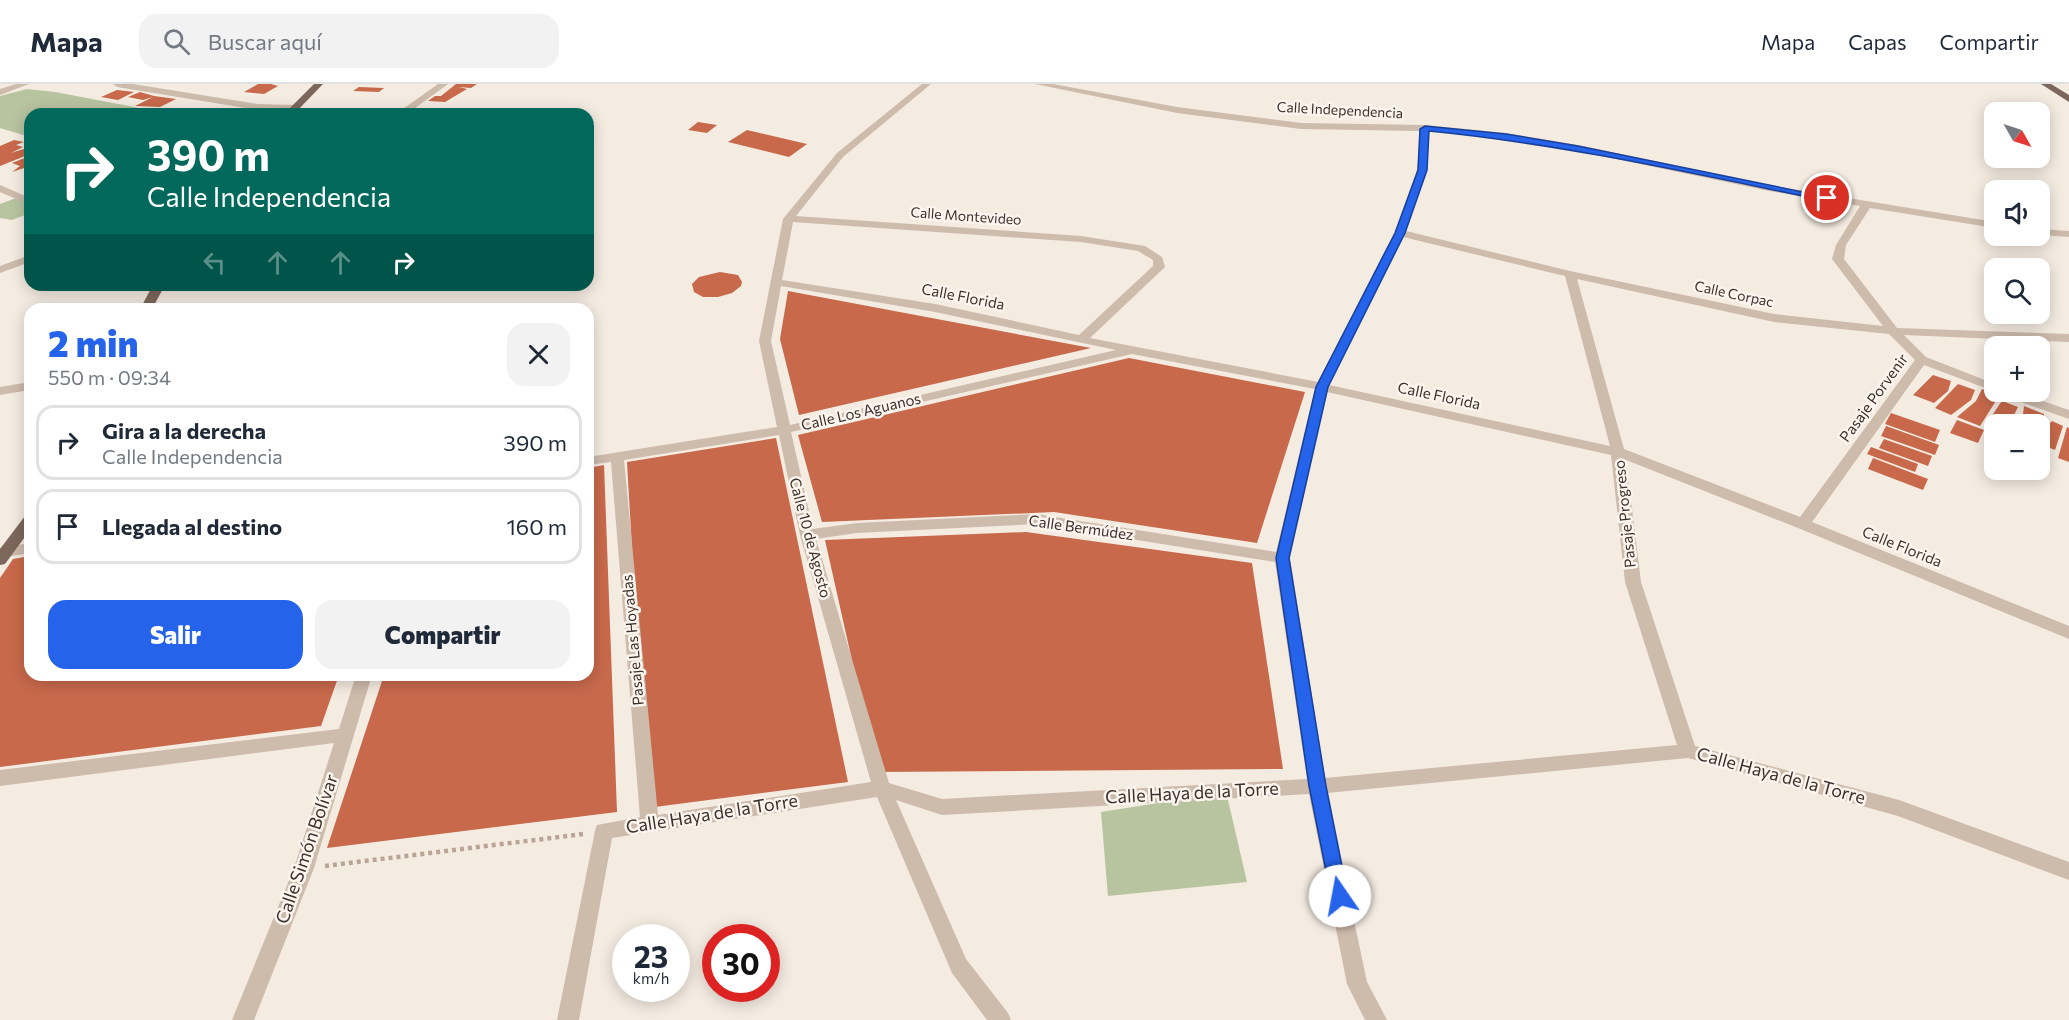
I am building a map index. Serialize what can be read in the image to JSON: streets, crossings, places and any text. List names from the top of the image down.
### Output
{
  "streets": {
    "street": [
      "Calle Independencia",
      "Calle Montevideo",
      "Calle Corpac",
      "Calle Florida",
      "Pasaje Porvenir",
      "Calle Los Aguanos",
      "Pasaje Progreso",
      "Calle Bermúdez",
      "Calle 10 de Agosto",
      "Pasaje Las Hoyadas",
      "Calle Haya de la Torre",
      "Calle Simón Bolívar"
    ]
  },
  "crossings": [
    ["Calle Independencia", "Pasaje Porvenir"],
    ["Calle Montevideo", "Calle Florida"],
    ["Calle Montevideo", "Calle 10 de Agosto"],
    ["Calle Corpac", "Pasaje Porvenir"],
    ["Calle Corpac", "Pasaje Progreso"],
    ["Calle Florida", "Pasaje Porvenir"],
    ["Calle Florida", "Calle Los Aguanos"],
    ["Calle Florida", "Pasaje Progreso"],
    ["Calle Florida", "Calle 10 de Agosto"],
    ["Calle Los Aguanos", "Calle 10 de Agosto"],
    ["Calle Los Aguanos", "Pasaje Las Hoyadas"],
    ["Pasaje Progreso", "Calle Haya de la Torre"],
    ["Calle Bermúdez", "Calle 10 de Agosto"],
    ["Calle 10 de Agosto", "Calle Haya de la Torre"],
    ["Pasaje Las Hoyadas", "Calle Haya de la Torre"],
    ["Calle Haya de la Torre", "Calle Simón Bolívar"]
  ],
  "north": "bottom right",
  "page": {
    "header": "Mapa",
    "search": "Buscar aquí",
    "nav": ["Mapa", "Capas", "Compartir"],
    "map_buttons": ["+", "−"],
    "turn": ["390 m", "Calle Independencia"],
    "heading": ["2 min", "550 m · 09:34"],
    "list": [
      {
        "name": "Gira a la derecha",
        "note": "Calle Independencia",
        "value": "390 m"
      },
      {
        "name": "Llegada al destino",
        "value": "160 m"
      }
    ],
    "buttons": ["Salir", "Compartir"],
    "speed": "23 km/h",
    "limit": "30"
  }
}
